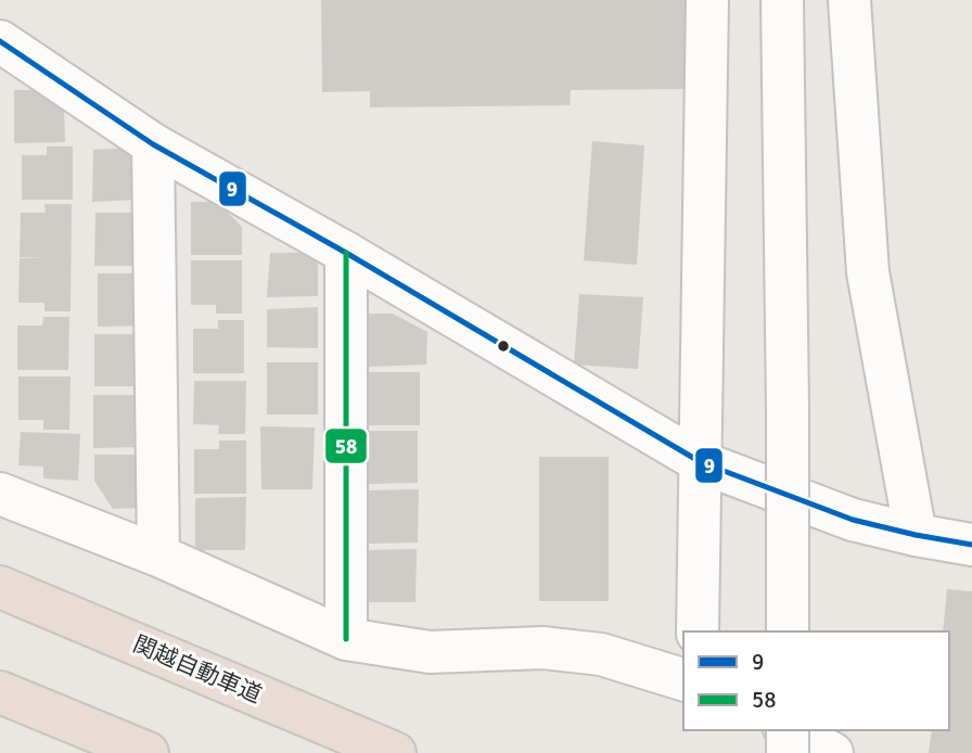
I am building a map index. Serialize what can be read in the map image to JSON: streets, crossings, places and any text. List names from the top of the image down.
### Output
{
  "streets": {
    "highway": ["関越自動車道"]
  },
  "lines": ["transit line 9", "transit line 58"],
  "legend": ["9", "58"]
}
